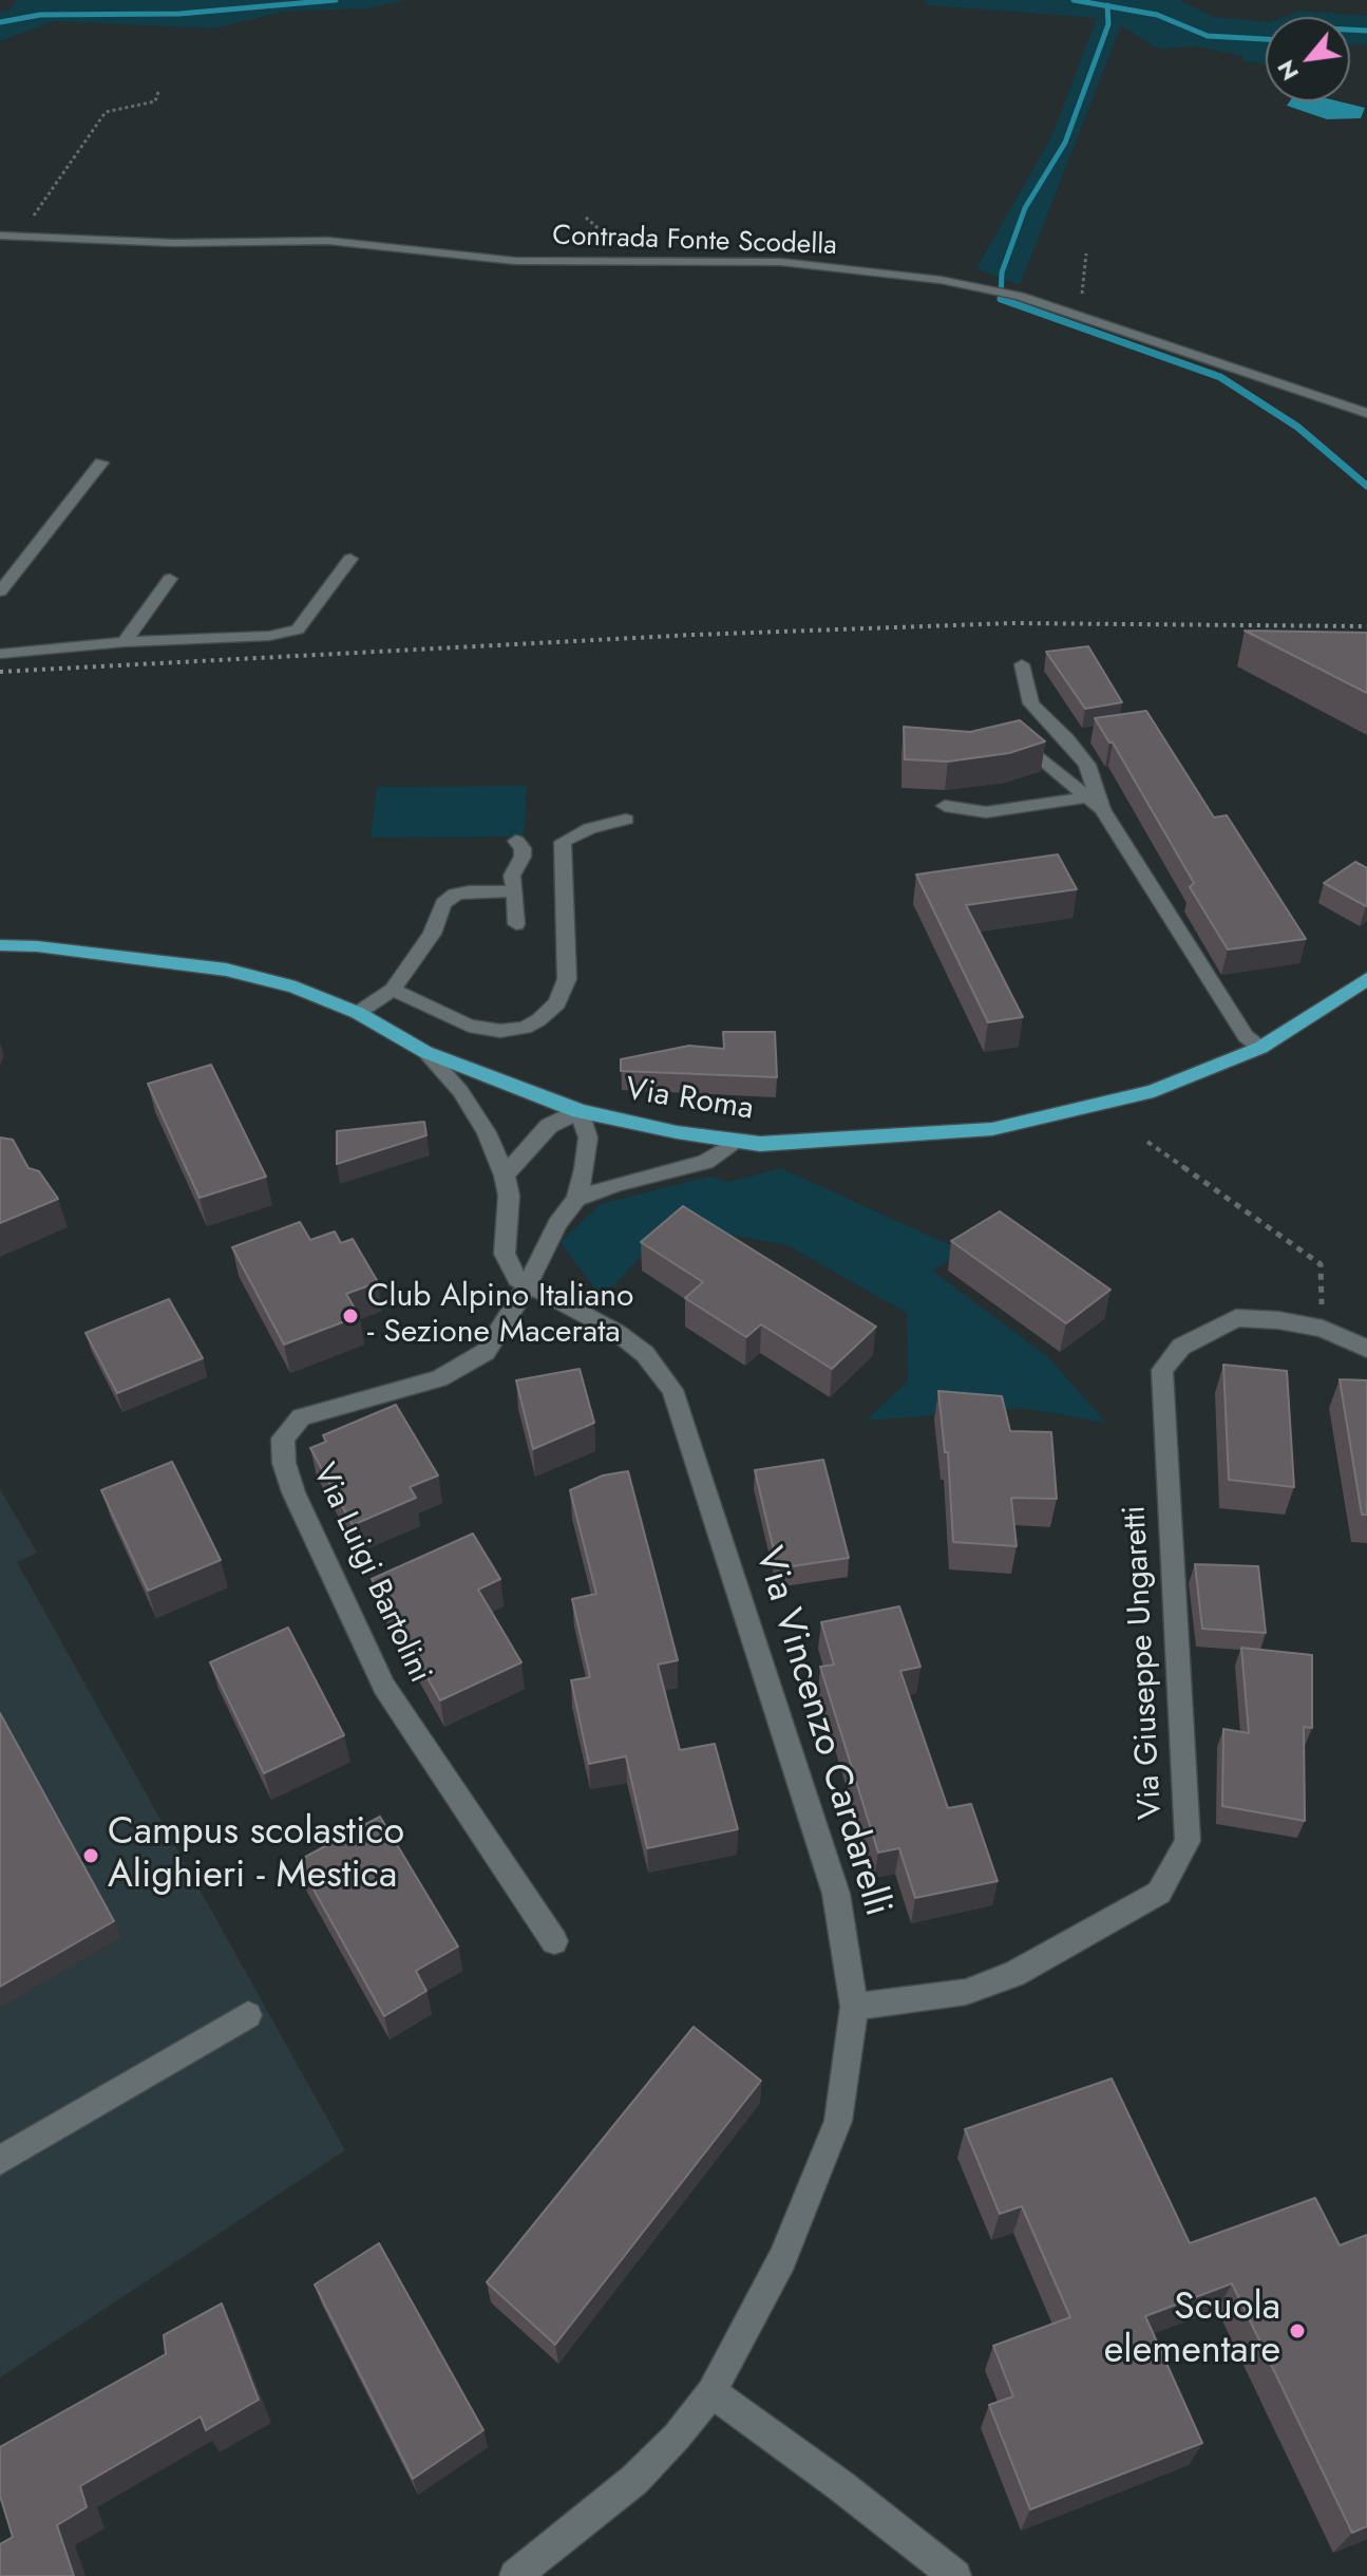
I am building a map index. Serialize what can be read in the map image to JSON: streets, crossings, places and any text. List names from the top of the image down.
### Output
{
  "streets": {
    "main road": ["Via Roma"],
    "street": [
      "Contrada Fonte Scodella",
      "Via Luigi Bartolini",
      "Via Giuseppe Ungaretti",
      "Via Vincenzo Cardarelli"
    ]
  },
  "crossings": [
    ["Via Luigi Bartolini", "Via Vincenzo Cardarelli"],
    ["Via Giuseppe Ungaretti", "Via Vincenzo Cardarelli"]
  ],
  "places": ["Club Alpino Italiano - Sezione Macerata", "Campus scolastico Alighieri - Mestica", "Scuola elementare"],
  "north": "bottom left"
}
